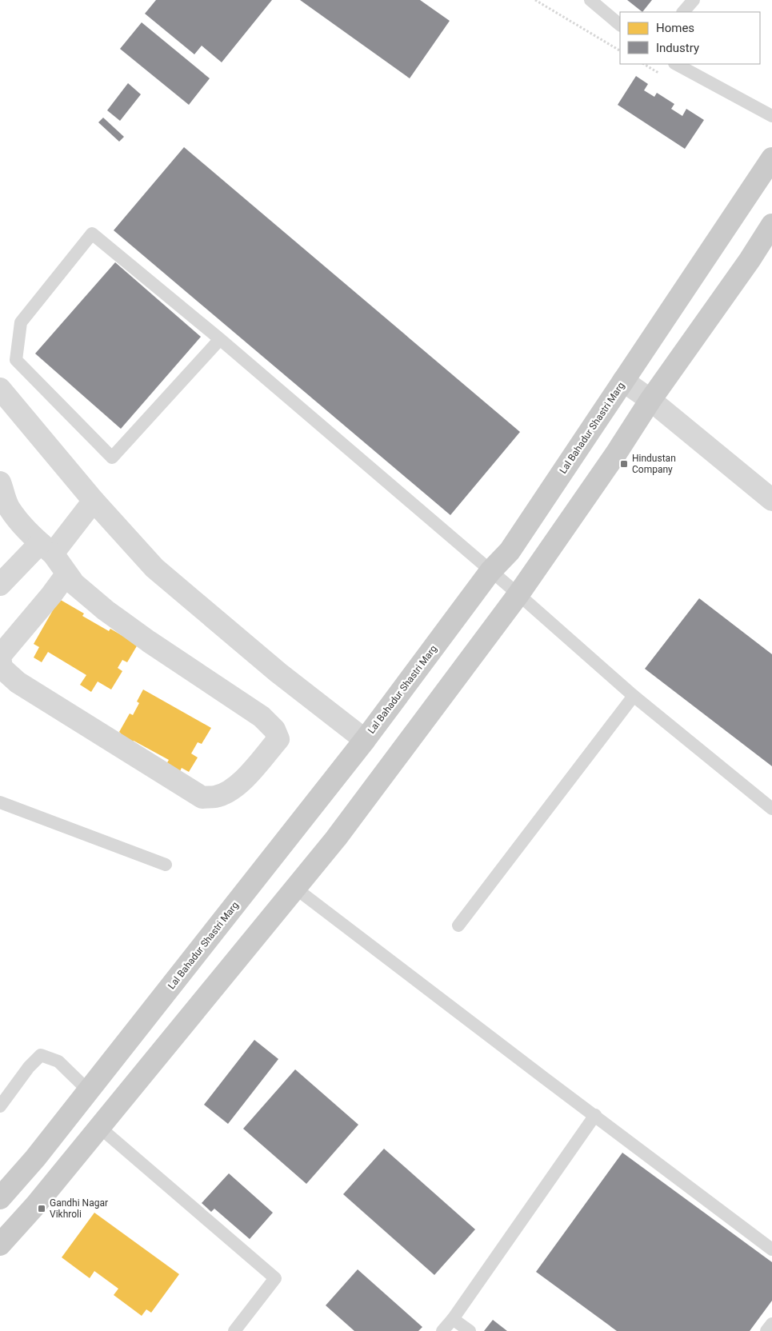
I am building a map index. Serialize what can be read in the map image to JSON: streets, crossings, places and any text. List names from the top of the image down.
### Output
{
  "streets": {
    "main road": ["Lal Bahadur Shastri Marg"]
  },
  "places": {
    "transit": ["Hindustan Company", "Gandhi Nagar Vikhroli"]
  },
  "legend": ["Homes", "Industry"]
}
